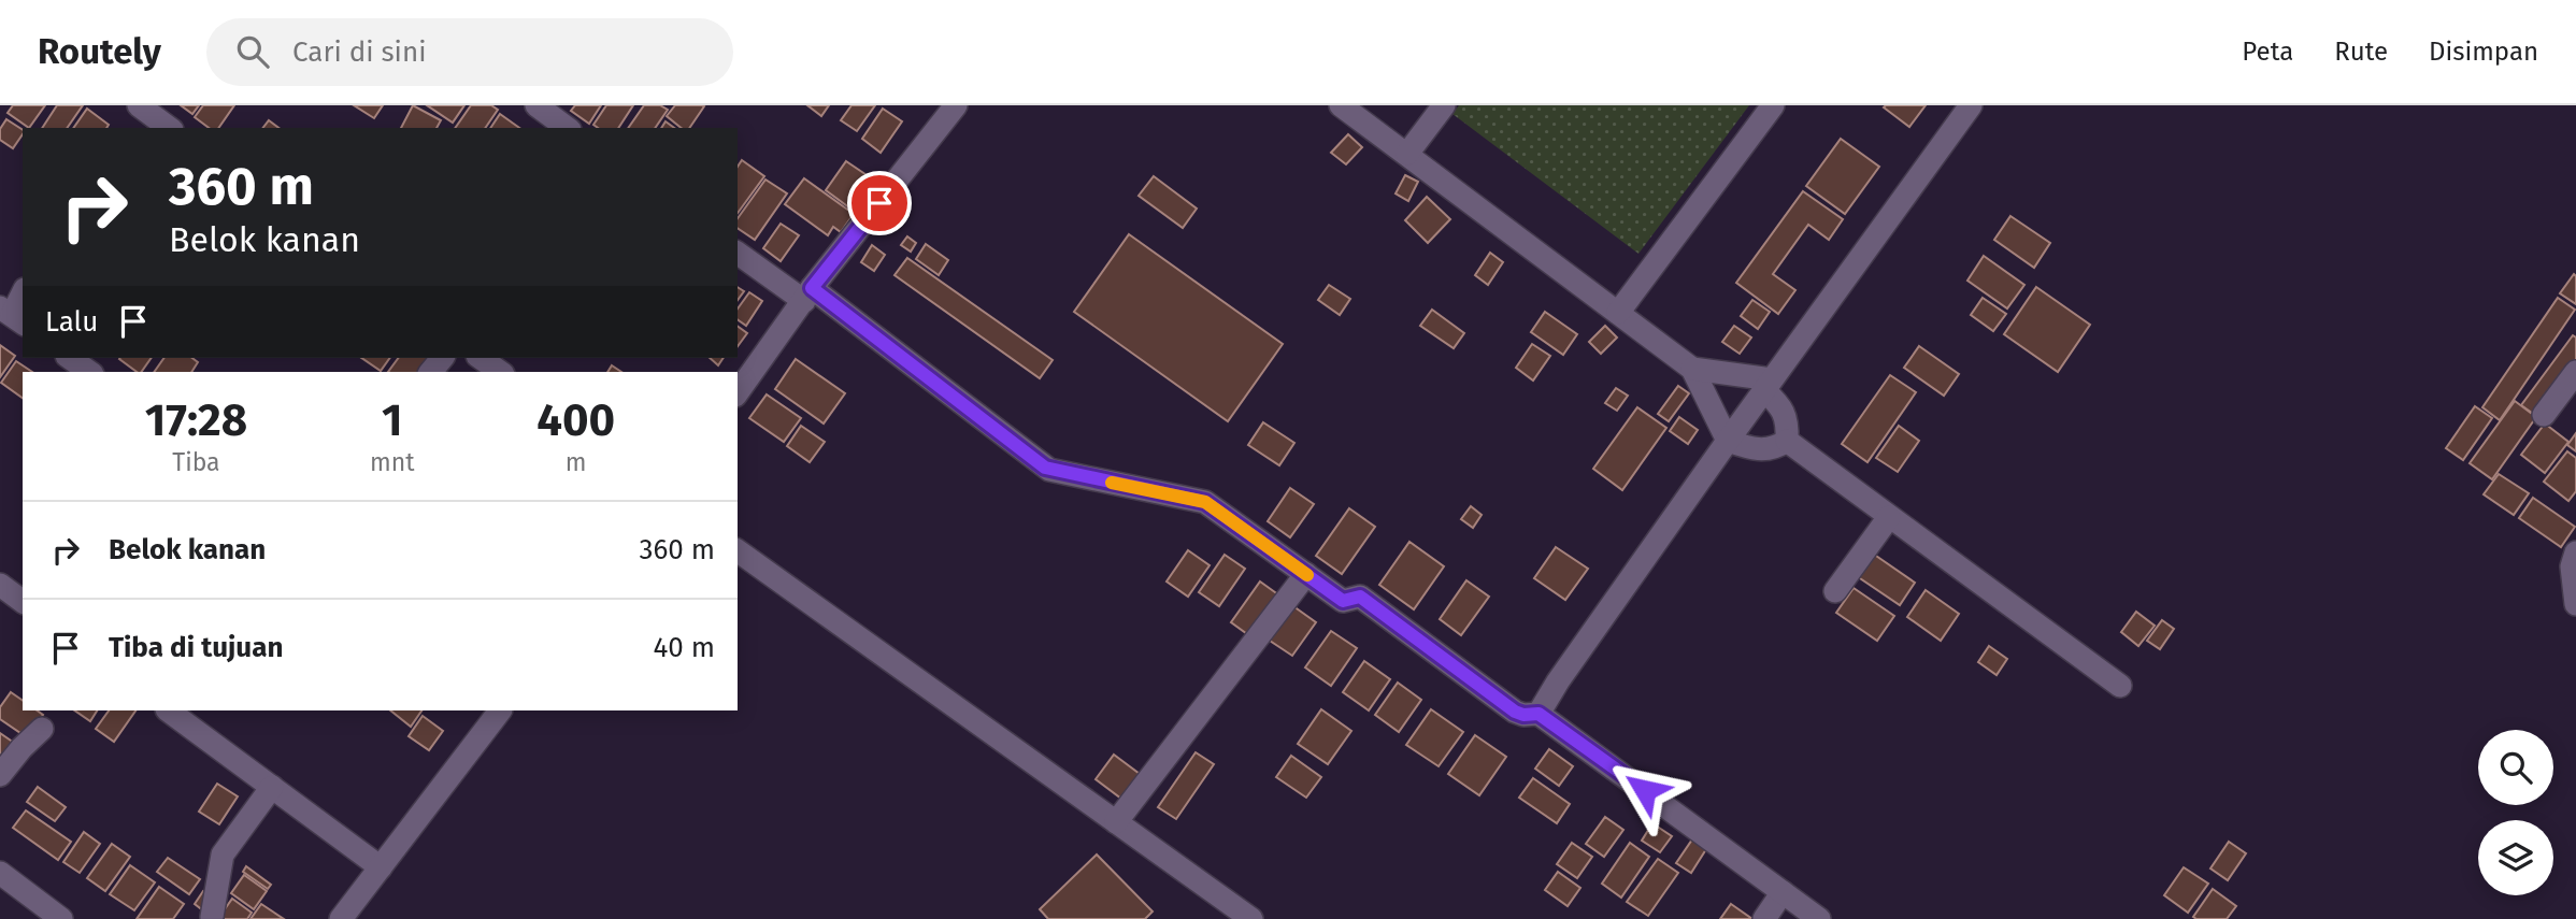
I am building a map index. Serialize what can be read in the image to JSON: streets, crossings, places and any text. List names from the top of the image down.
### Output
{
  "page": {
    "header": "Routely",
    "search": "Cari di sini",
    "nav": ["Peta", "Rute", "Disimpan"],
    "turn": ["360 m", "Belok kanan"],
    "then": "Lalu",
    "eta": [
      "17:28",
      "Tiba",
      "1",
      "mnt",
      "400",
      "m"
    ],
    "list": [
      {
        "name": "Belok kanan",
        "value": "360 m"
      },
      {
        "name": "Tiba di tujuan",
        "value": "40 m"
      }
    ]
  }
}
